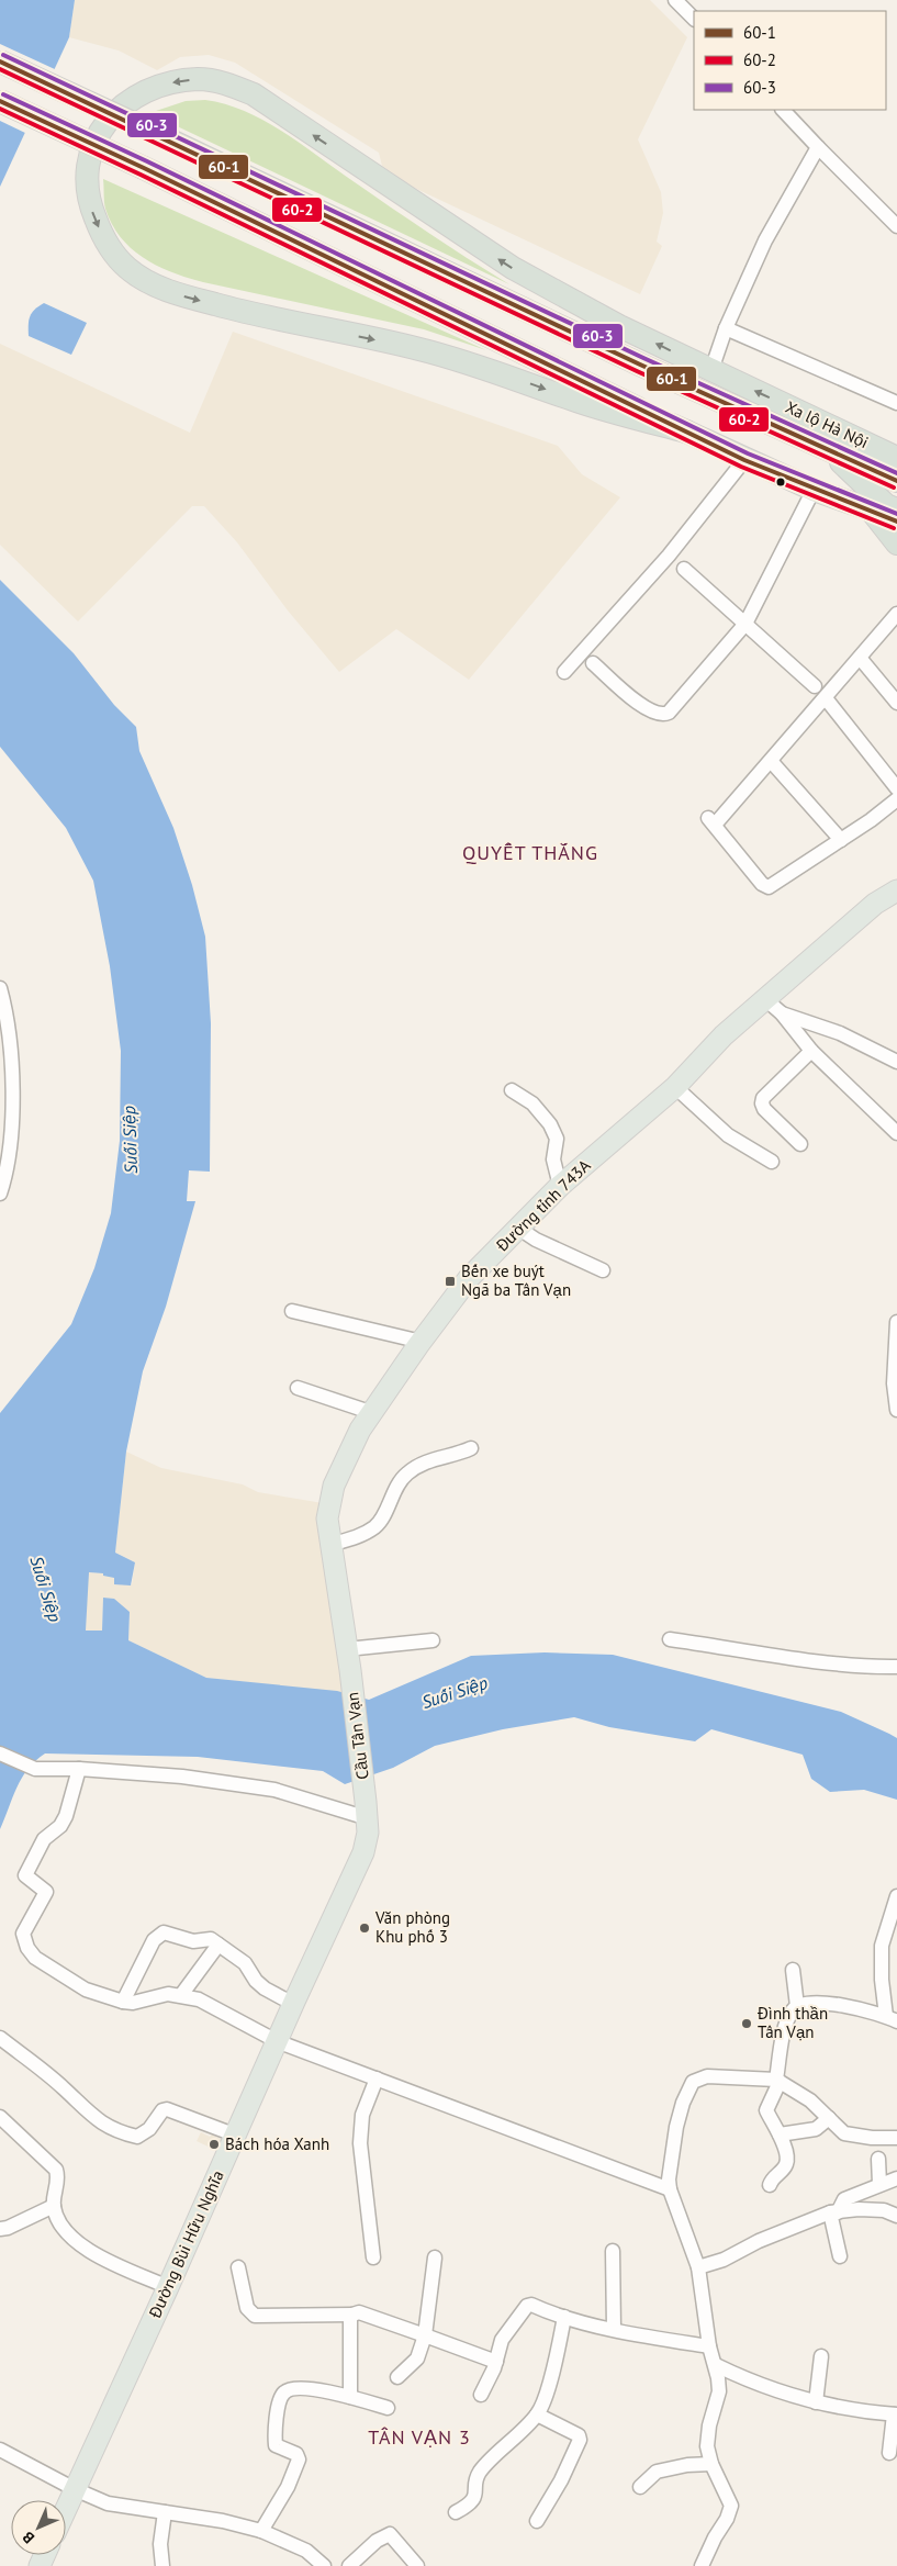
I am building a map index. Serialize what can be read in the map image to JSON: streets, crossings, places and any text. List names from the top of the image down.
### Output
{
  "streets": {
    "highway": ["Xa lộ Hà Nội"],
    "main road": ["Đường tỉnh 743A", "Cầu Tân Vạn", "Đường Bùi Hữu Nghĩa"]
  },
  "crossings": [
    ["Đường tỉnh 743A", "Cầu Tân Vạn"],
    ["Cầu Tân Vạn", "Đường Bùi Hữu Nghĩa"]
  ],
  "districts": ["QUYẾT THẮNG", "TÂN VẠN 3"],
  "water": ["Suối Siệp"],
  "places": {
    "transit": ["Bến xe buýt Ngã ba Tân Vạn"],
    "other": ["Văn phòng Khu phố 3", "Đình thần Tân Vạn", "Bách hóa Xanh"]
  },
  "lines": ["transit line 60-3", "transit line 60-1", "transit line 60-2"],
  "legend": ["60-1", "60-2", "60-3"],
  "north": "bottom left"
}
